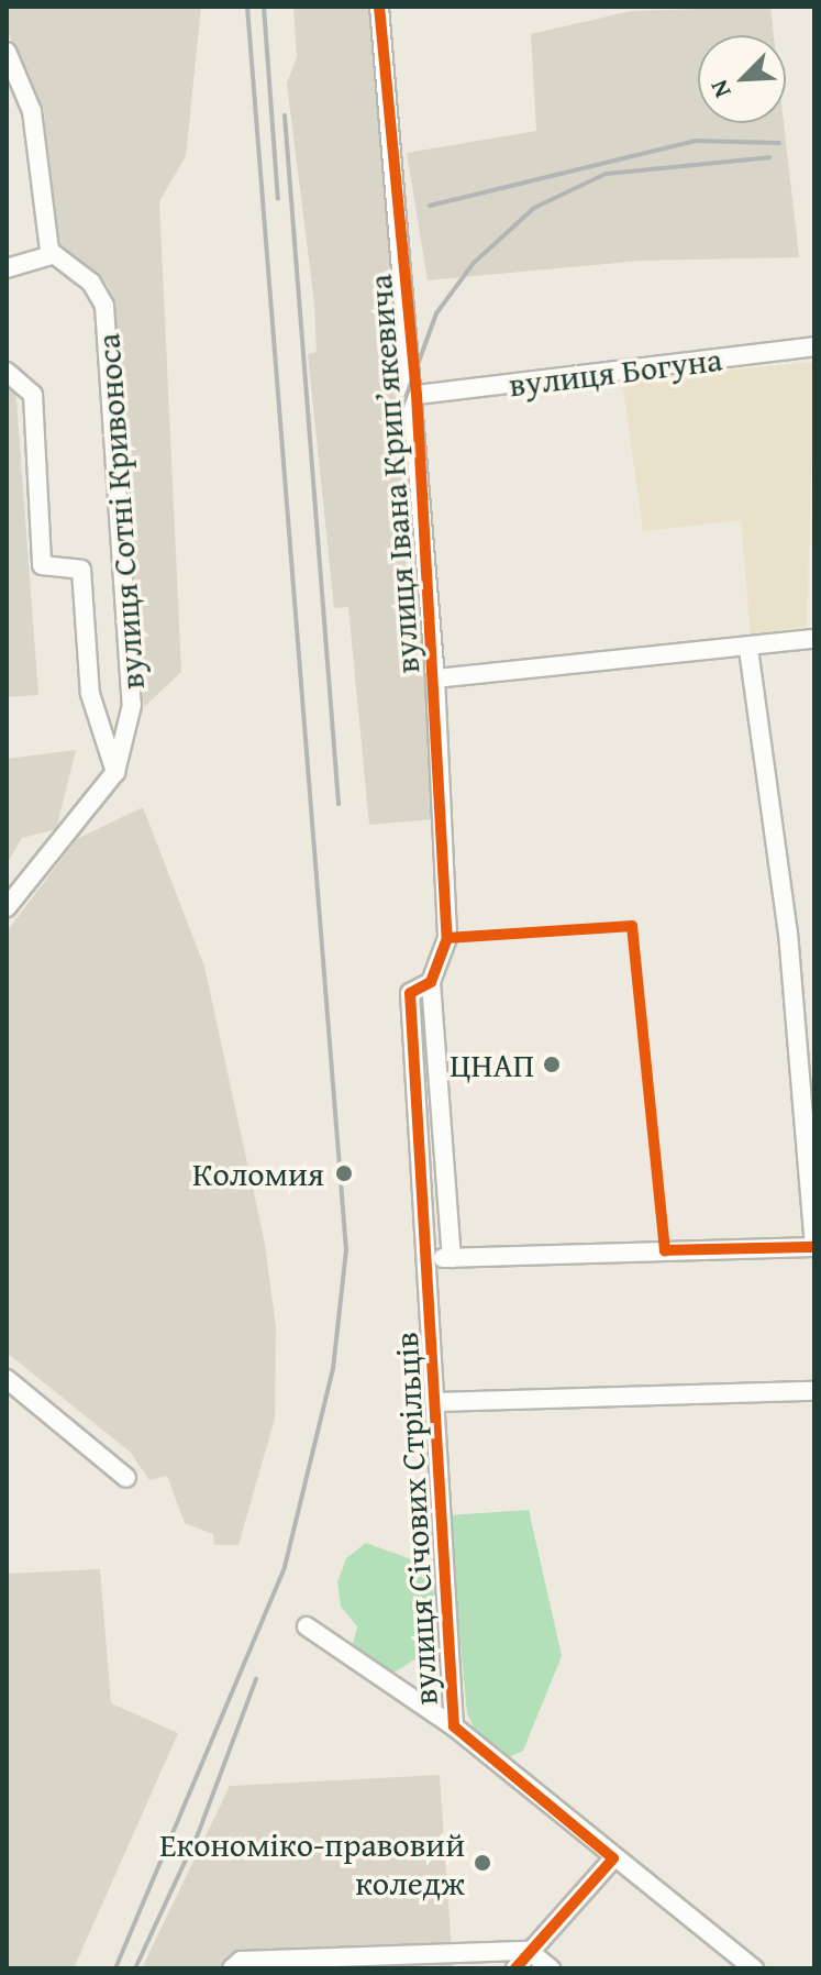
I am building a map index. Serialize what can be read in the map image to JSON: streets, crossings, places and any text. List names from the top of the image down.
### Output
{
  "streets": {
    "street": [
      "вулиця Богуна",
      "вулиця Івана Крипʼякевича",
      "вулиця Сотні Кривоноса",
      "вулиця Січових Стрільців"
    ]
  },
  "crossings": [
    ["вулиця Богуна", "вулиця Івана Крипʼякевича"],
    ["вулиця Івана Крипʼякевича", "вулиця Січових Стрільців"]
  ],
  "places": ["ЦНАП", "Коломия", "Економіко-правовий коледж"],
  "north": "bottom left"
}
